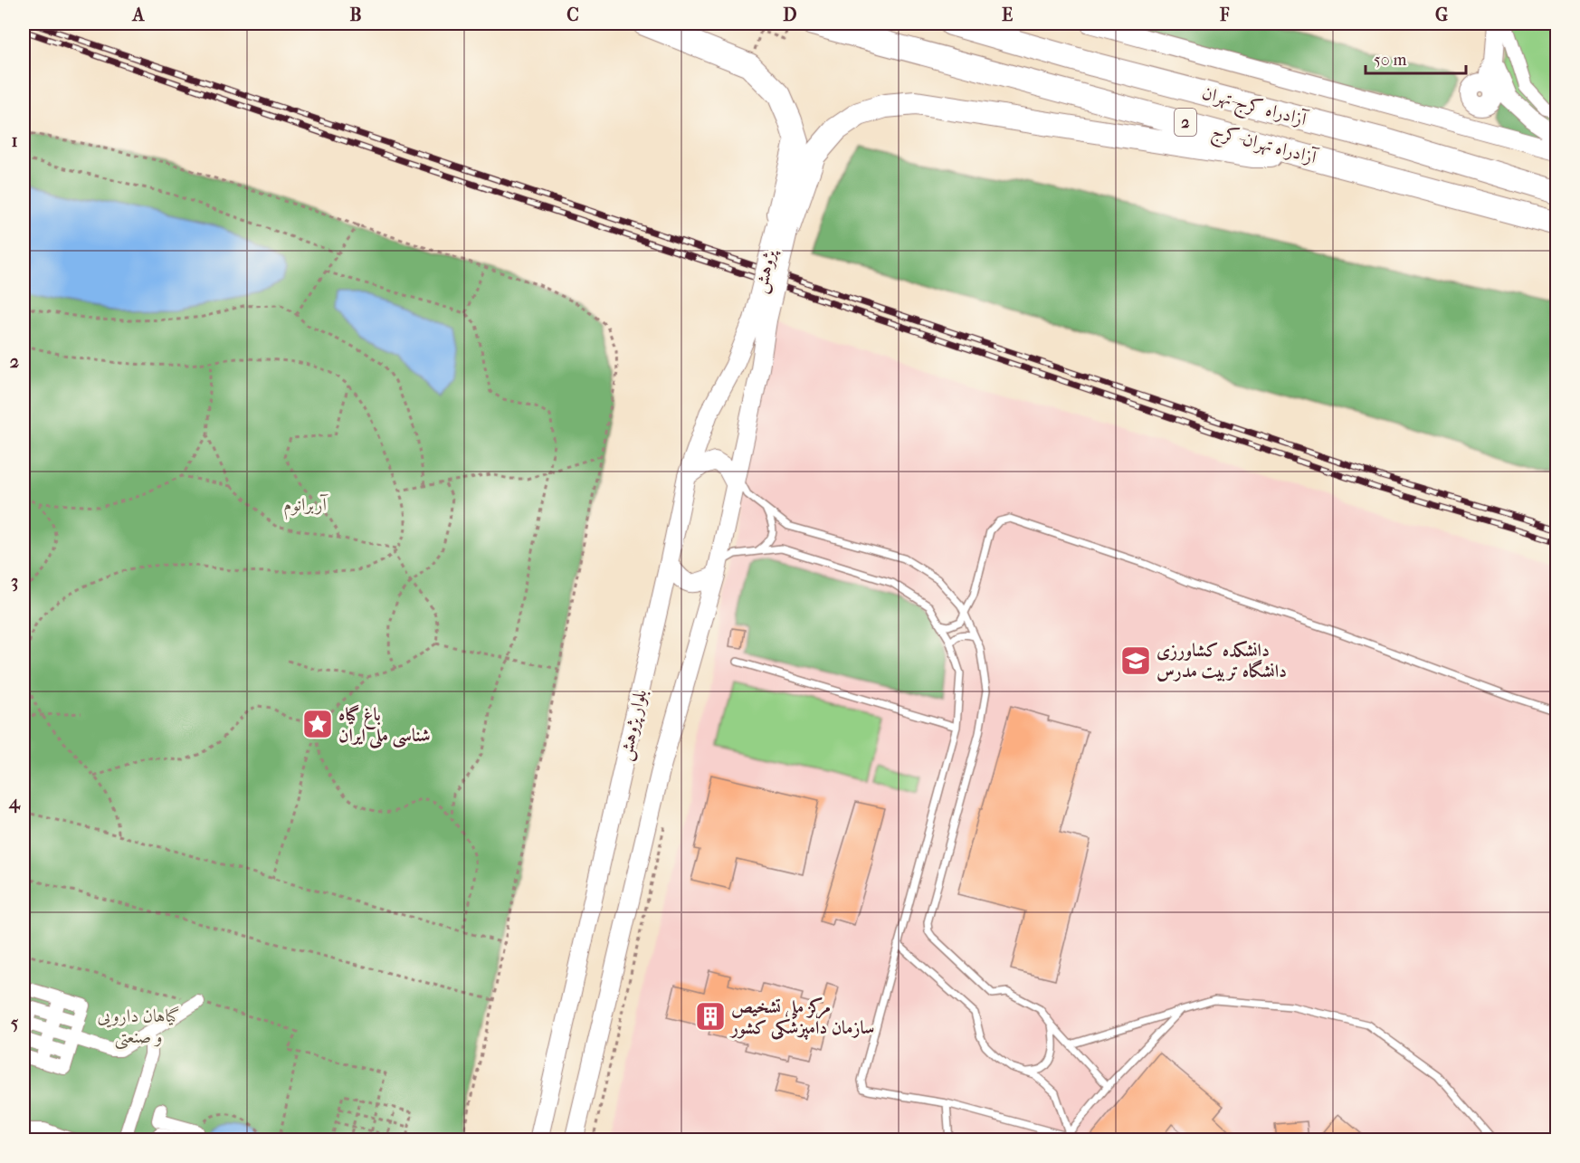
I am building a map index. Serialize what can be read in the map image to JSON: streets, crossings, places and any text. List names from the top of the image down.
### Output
{
  "streets": {
    "highway": ["آزادراه کرج-تهران", "2", "آزادراه تهران-کرج"],
    "street": ["پژوهش", "بلوار پژوهش"]
  },
  "crossings": [
    ["پژوهش", "بلوار پژوهش"]
  ],
  "parks": ["آربرانوم", "گیاهان دارویی و صنعتی"],
  "places": {
    "school or university": ["دانشکده کشاورزی دانشگاه تربیت مدرس"],
    "place": ["باغ گیاه‌ شناسی ملی ایران"],
    "building": ["مرکز ملی تشخیص سازمان دامپزشکی کشور"]
  },
  "scale_bar": "50 m",
  "grid": {
    "columns": [
      "A",
      "B",
      "C",
      "D",
      "E",
      "F",
      "G"
    ],
    "rows": [
      "1",
      "2",
      "3",
      "4",
      "5"
    ]
  }
}
